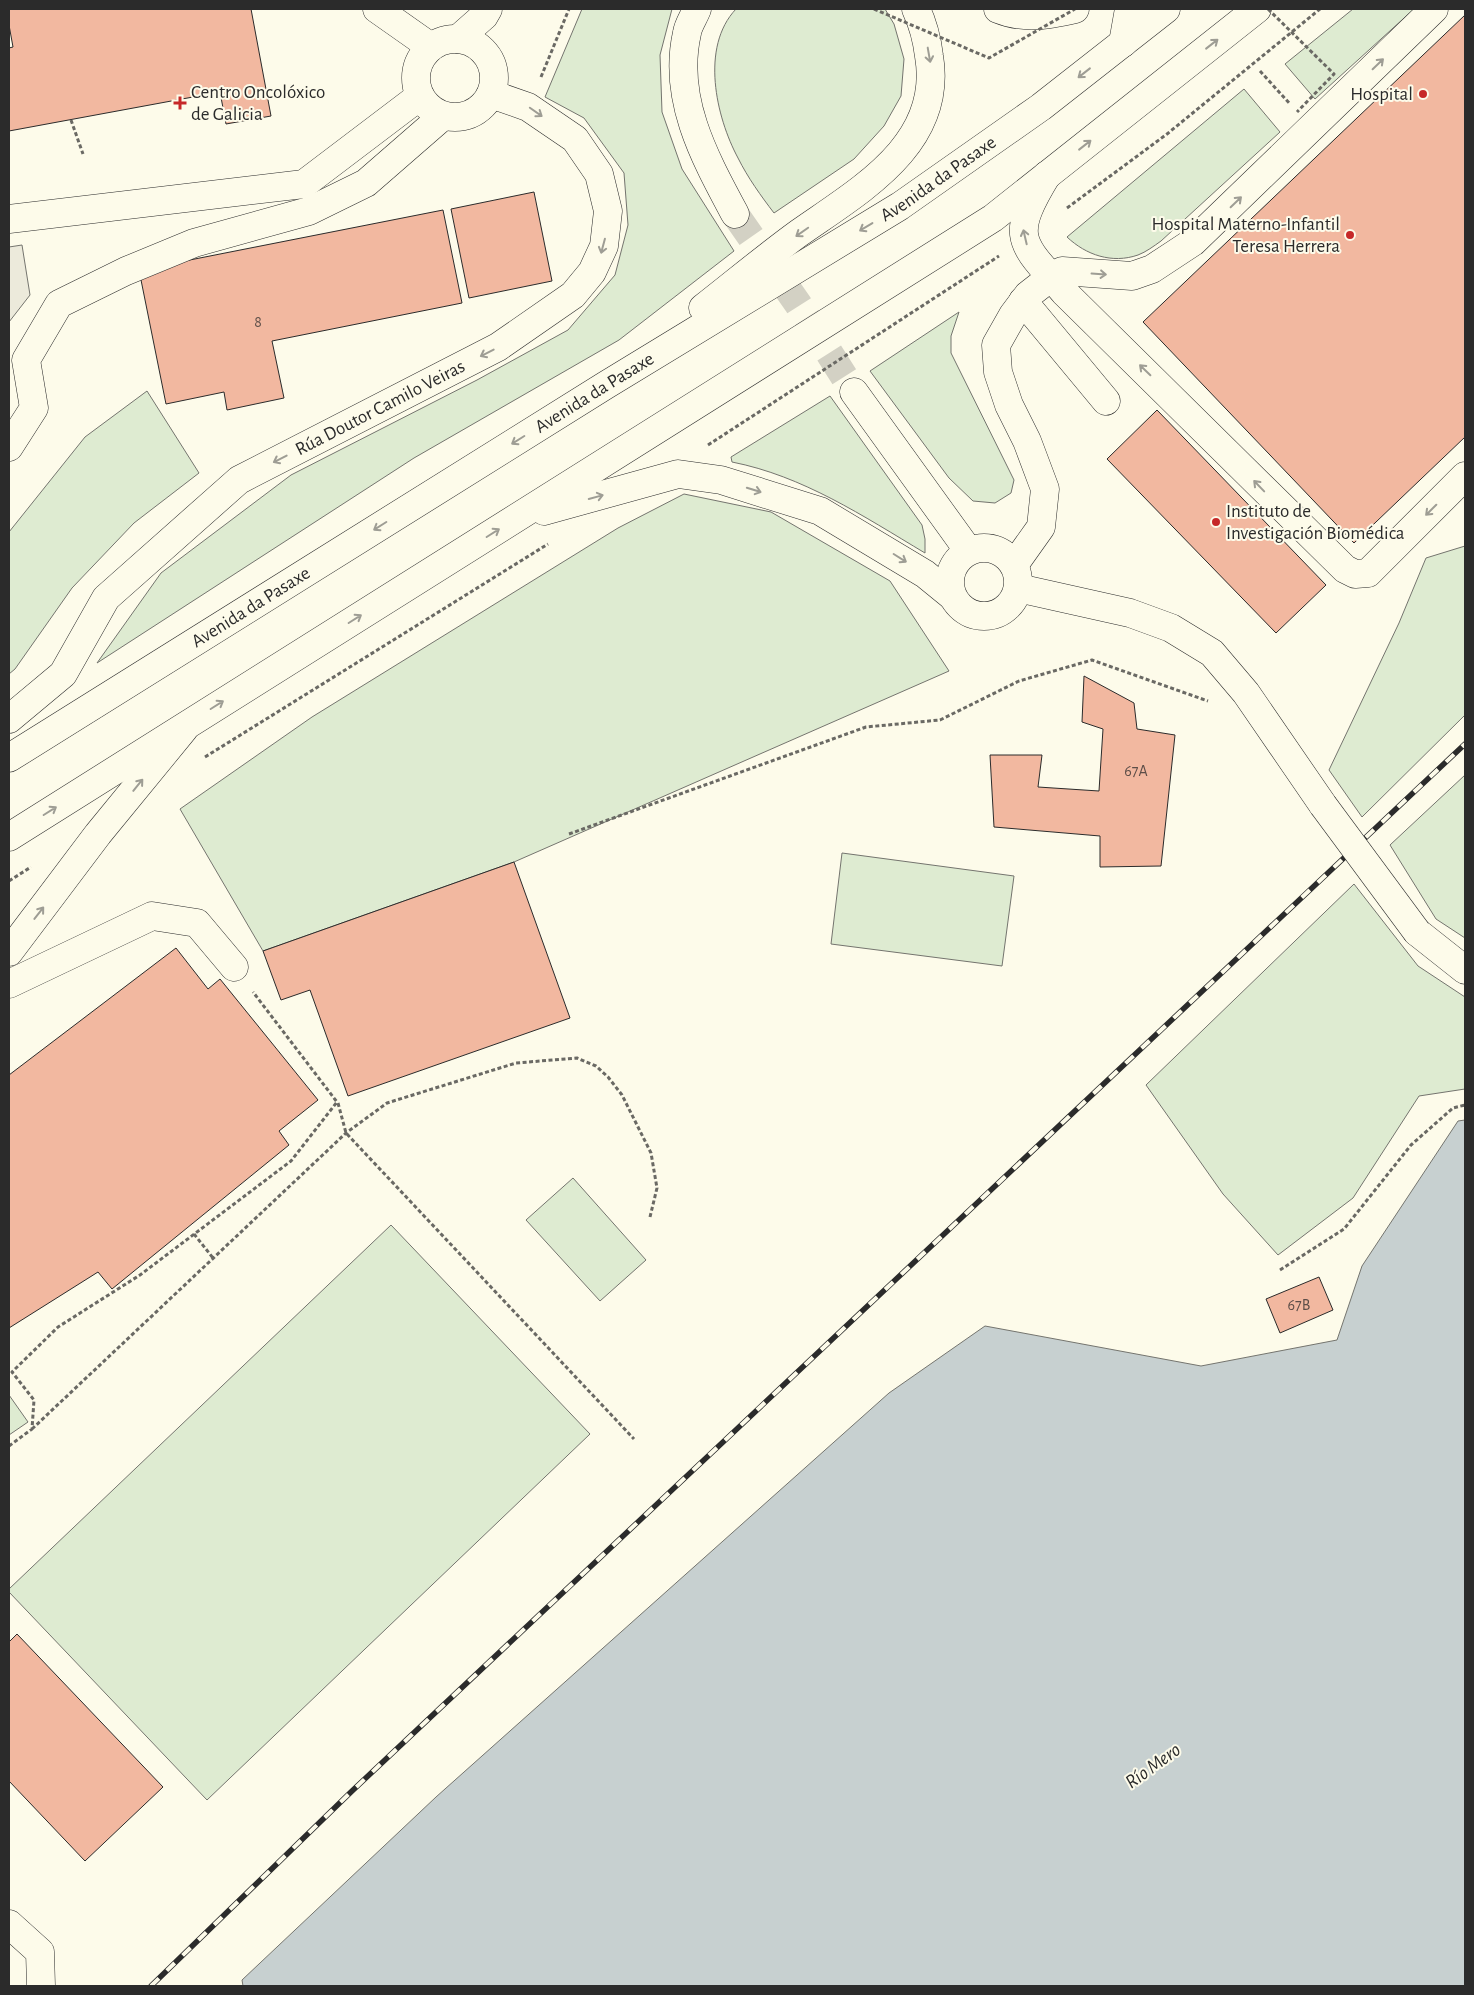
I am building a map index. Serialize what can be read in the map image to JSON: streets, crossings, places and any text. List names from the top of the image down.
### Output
{
  "streets": {
    "street": ["Avenida da Pasaxe", "Rúa Doutor Camilo Veiras"]
  },
  "water": ["Río Mero"],
  "places": {
    "other": ["Hospital", "Hospital Materno-Infantil Teresa Herrera", "Instituto de Investigación Biomédica"],
    "health": ["Centro Oncolóxico de Galicia"]
  },
  "house_numbers": ["8", "67A", "67B"]
}
